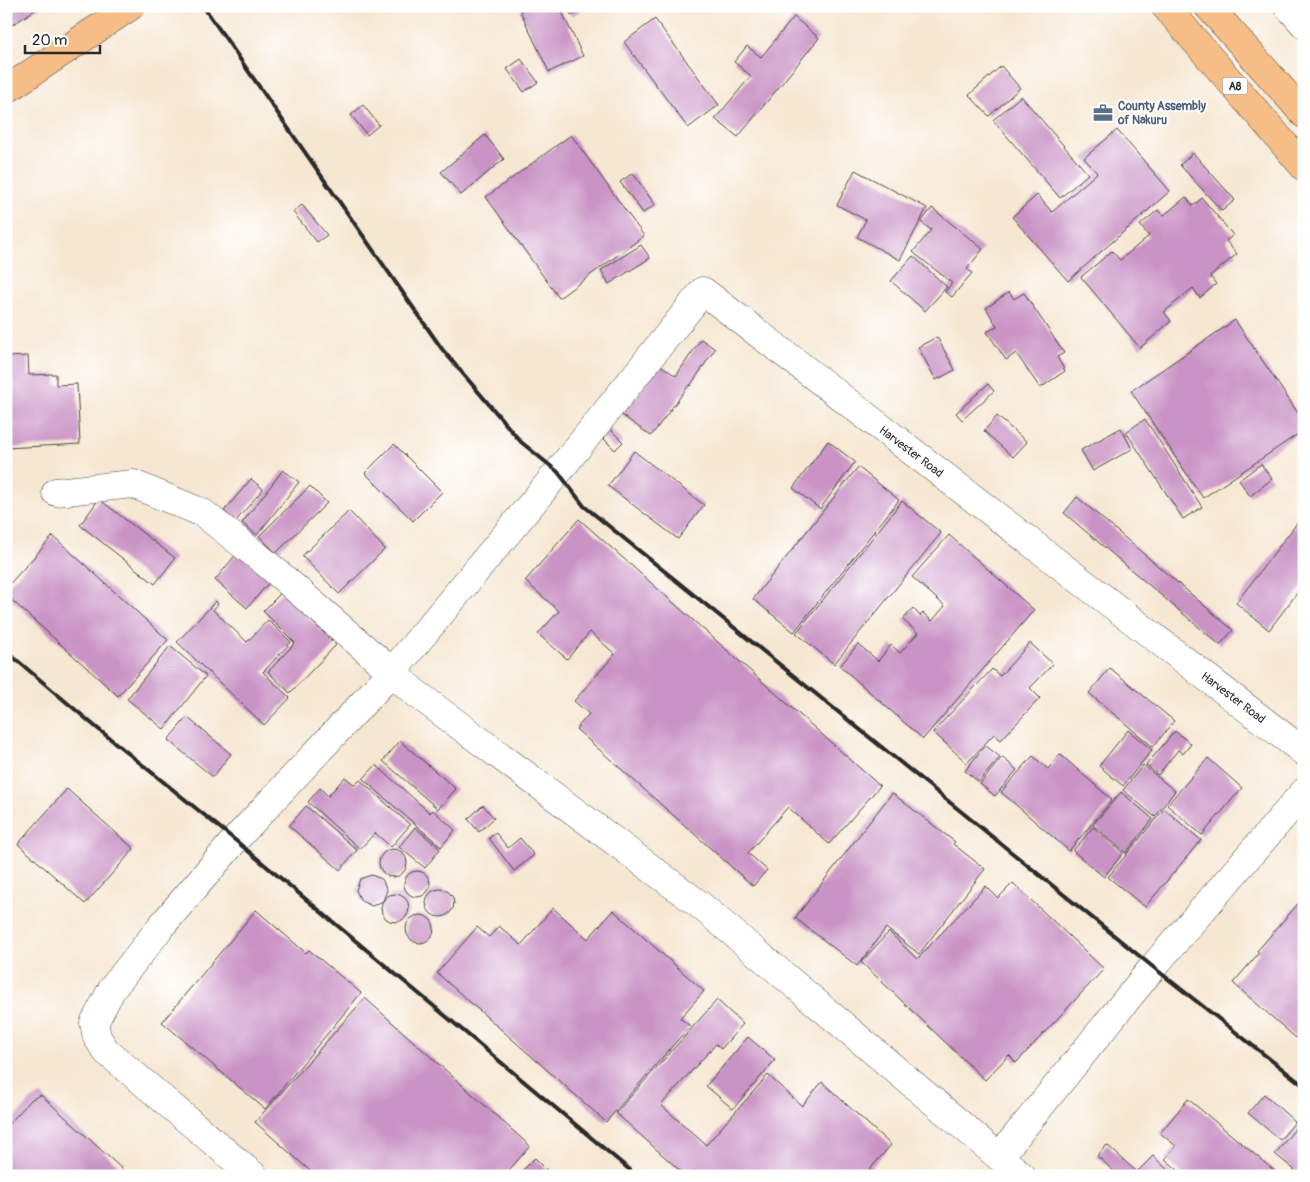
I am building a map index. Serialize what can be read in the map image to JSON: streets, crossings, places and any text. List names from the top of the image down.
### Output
{
  "streets": {
    "main road": ["A8"],
    "street": ["Harvester Road"]
  },
  "places": {
    "office": ["County Assembly of Nakuru"]
  },
  "scale_bar": "20 m"
}
